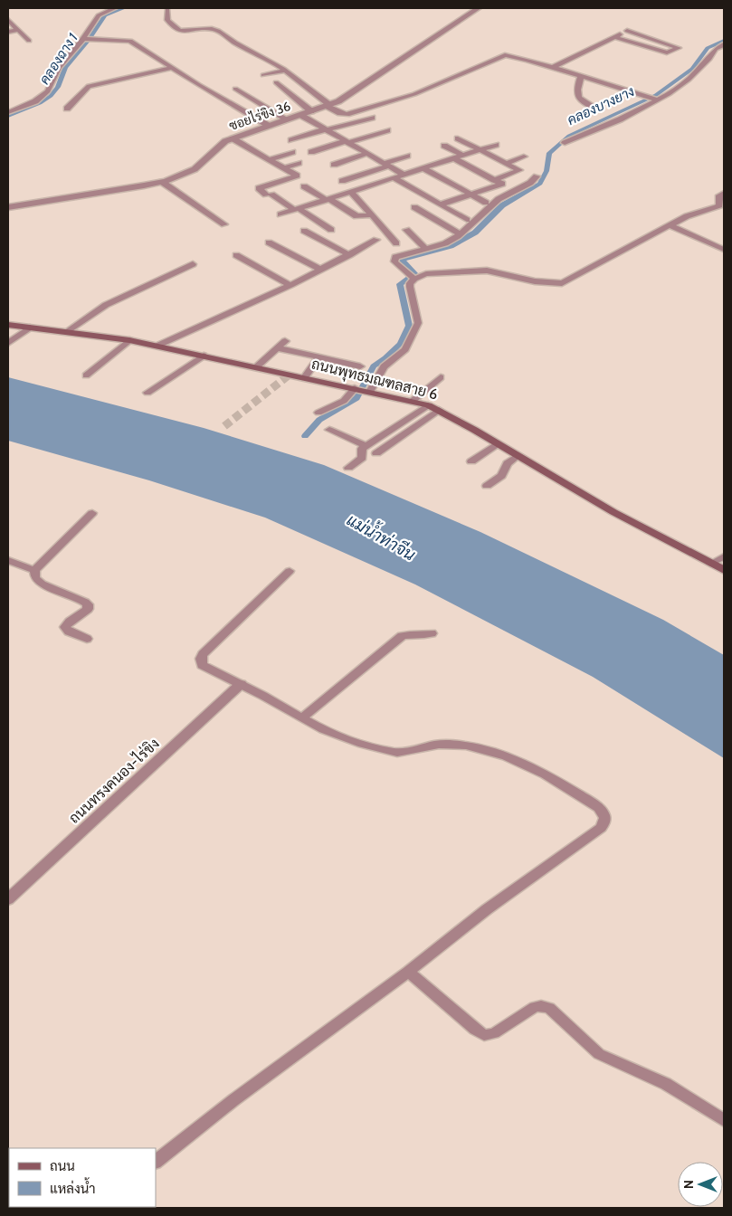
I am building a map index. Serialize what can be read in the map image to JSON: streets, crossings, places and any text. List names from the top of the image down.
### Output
{
  "streets": {
    "main road": ["ถนนพุทธมณฑลสาย 6"],
    "street": ["ซอยไร่ขิง 36", "ถนนทรงคนอง-ไร่ขิง"]
  },
  "water": ["คลองฉาง 1", "คลองบางยาง", "แม่น้ำท่าจีน"],
  "legend": ["ถนน", "แหล่งน้ำ"],
  "north": "left"
}
